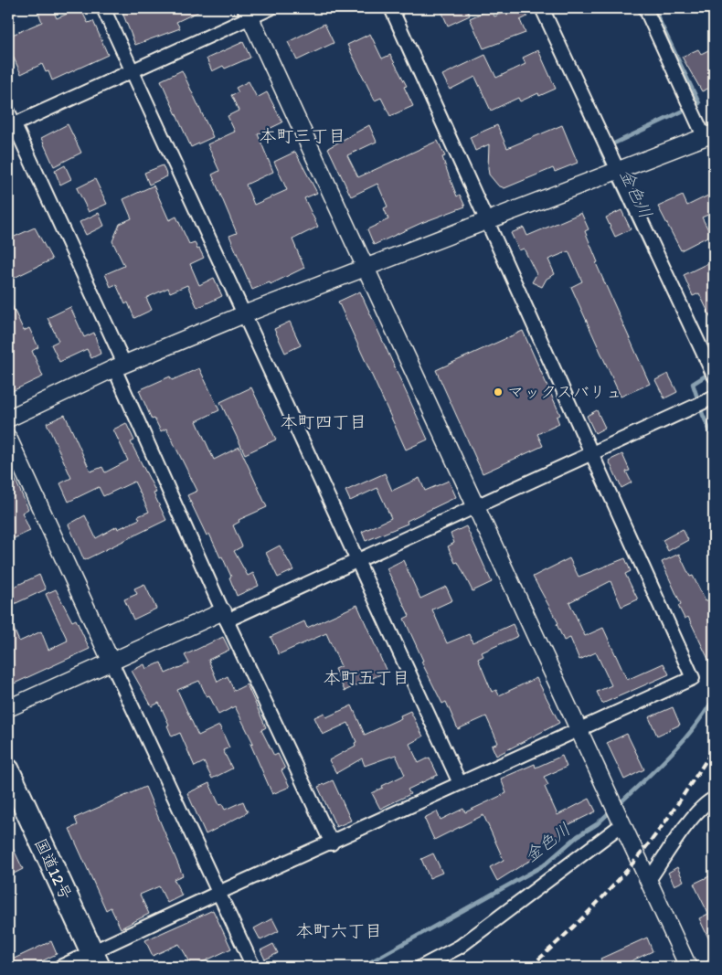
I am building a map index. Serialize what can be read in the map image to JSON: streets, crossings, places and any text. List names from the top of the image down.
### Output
{
  "streets": {
    "highway": ["国道12号"]
  },
  "districts": [
    "本町三丁目",
    "本町四丁目",
    "本町五丁目",
    "本町六丁目"
  ],
  "water": ["金色川"],
  "places": ["マックスバリュ"]
}
